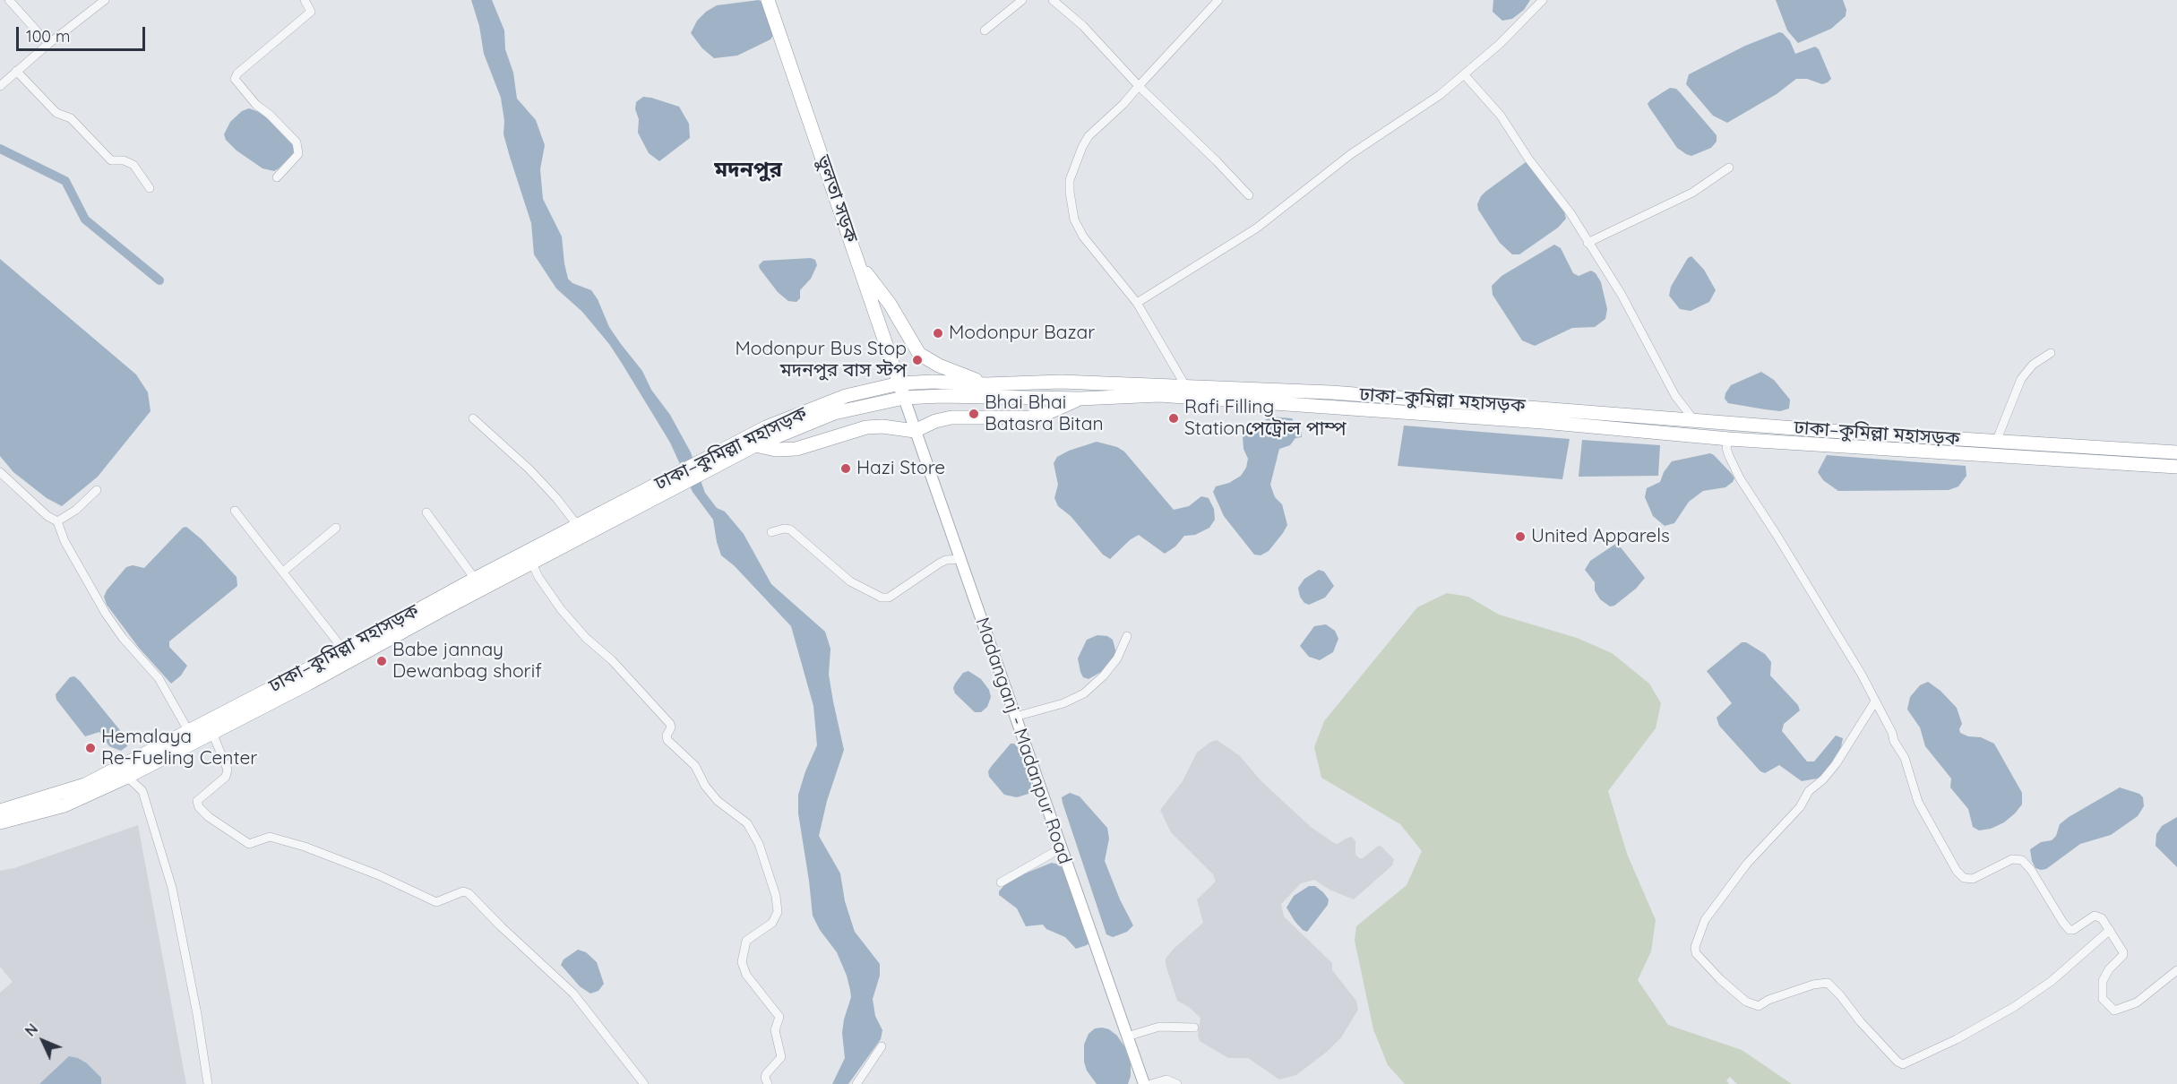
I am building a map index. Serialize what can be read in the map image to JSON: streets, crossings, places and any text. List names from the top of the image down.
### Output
{
  "streets": {
    "highway": ["ভুলতা সড়ক", "ঢাকা–কুমিল্লা মহাসড়ক"],
    "main road": ["Madanganj - Madanpur Road"]
  },
  "crossings": [
    ["ভুলতা সড়ক", "ঢাকা–কুমিল্লা মহাসড়ক"],
    ["ভুলতা সড়ক", "Madanganj - Madanpur Road"],
    ["ঢাকা–কুমিল্লা মহাসড়ক", "Madanganj - Madanpur Road"]
  ],
  "districts": ["মদনপুর"],
  "places": [
    "Modonpur Bazar",
    "Modonpur Bus Stop মদনপুর বাস স্টপ",
    "Bhai Bhai Batasra Bitan",
    "Rafi Filling Stationপেট্রোল পাম্প",
    "Hazi Store",
    "United Apparels",
    "Babe jannay Dewanbag shorif",
    "Hemalaya Re-Fueling Center"
  ],
  "scale_bar": "100 m",
  "north": "top left"
}
